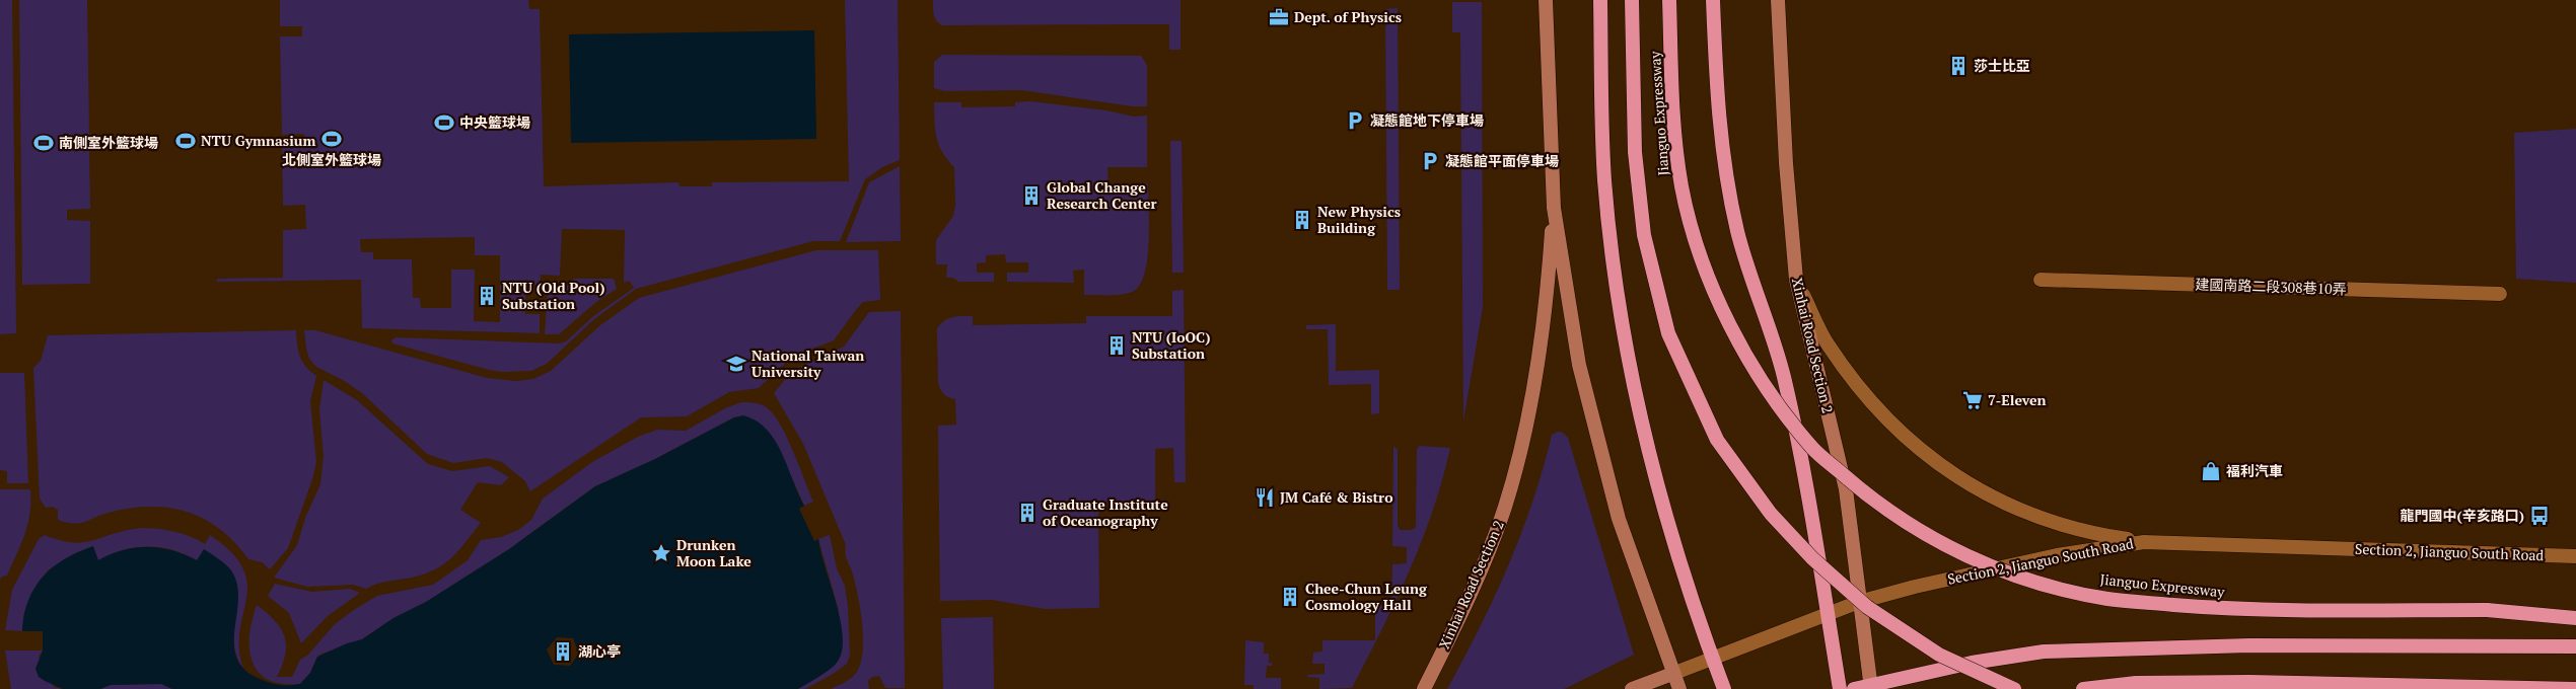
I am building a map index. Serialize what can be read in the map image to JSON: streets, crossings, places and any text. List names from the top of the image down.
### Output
{
  "streets": {
    "highway": ["Jianguo Expressway"],
    "main road": ["Xinhai Road Section 2"],
    "street": ["建國南路二段308巷10弄", "Section 2, Jianguo South Road"]
  },
  "crossings": [
    ["Xinhai Road Section 2", "Section 2, Jianguo South Road"]
  ],
  "places": {
    "office": ["Dept. of Physics"],
    "building": [
      "莎士比亞",
      "Global Change Research Center",
      "New Physics Building",
      "NTU (Old Pool) Substation",
      "NTU (IoOC) Substation",
      "Graduate Institute of Oceanography",
      "Chee-Chun Leung Cosmology Hall",
      "湖心亭"
    ],
    "parking": ["凝態館地下停車場", "凝態館平面停車場"],
    "sports": [
      "中央籃球場",
      "北側室外籃球場",
      "NTU Gymnasium",
      "南側室外籃球場"
    ],
    "school or university": ["National Taiwan University"],
    "supermarket": ["7-Eleven"],
    "shop": ["福利汽車"],
    "restaurant": ["JM Café & Bistro"],
    "bus stop": ["龍門國中(辛亥路口)"],
    "place": ["Drunken Moon Lake"]
  }
}
